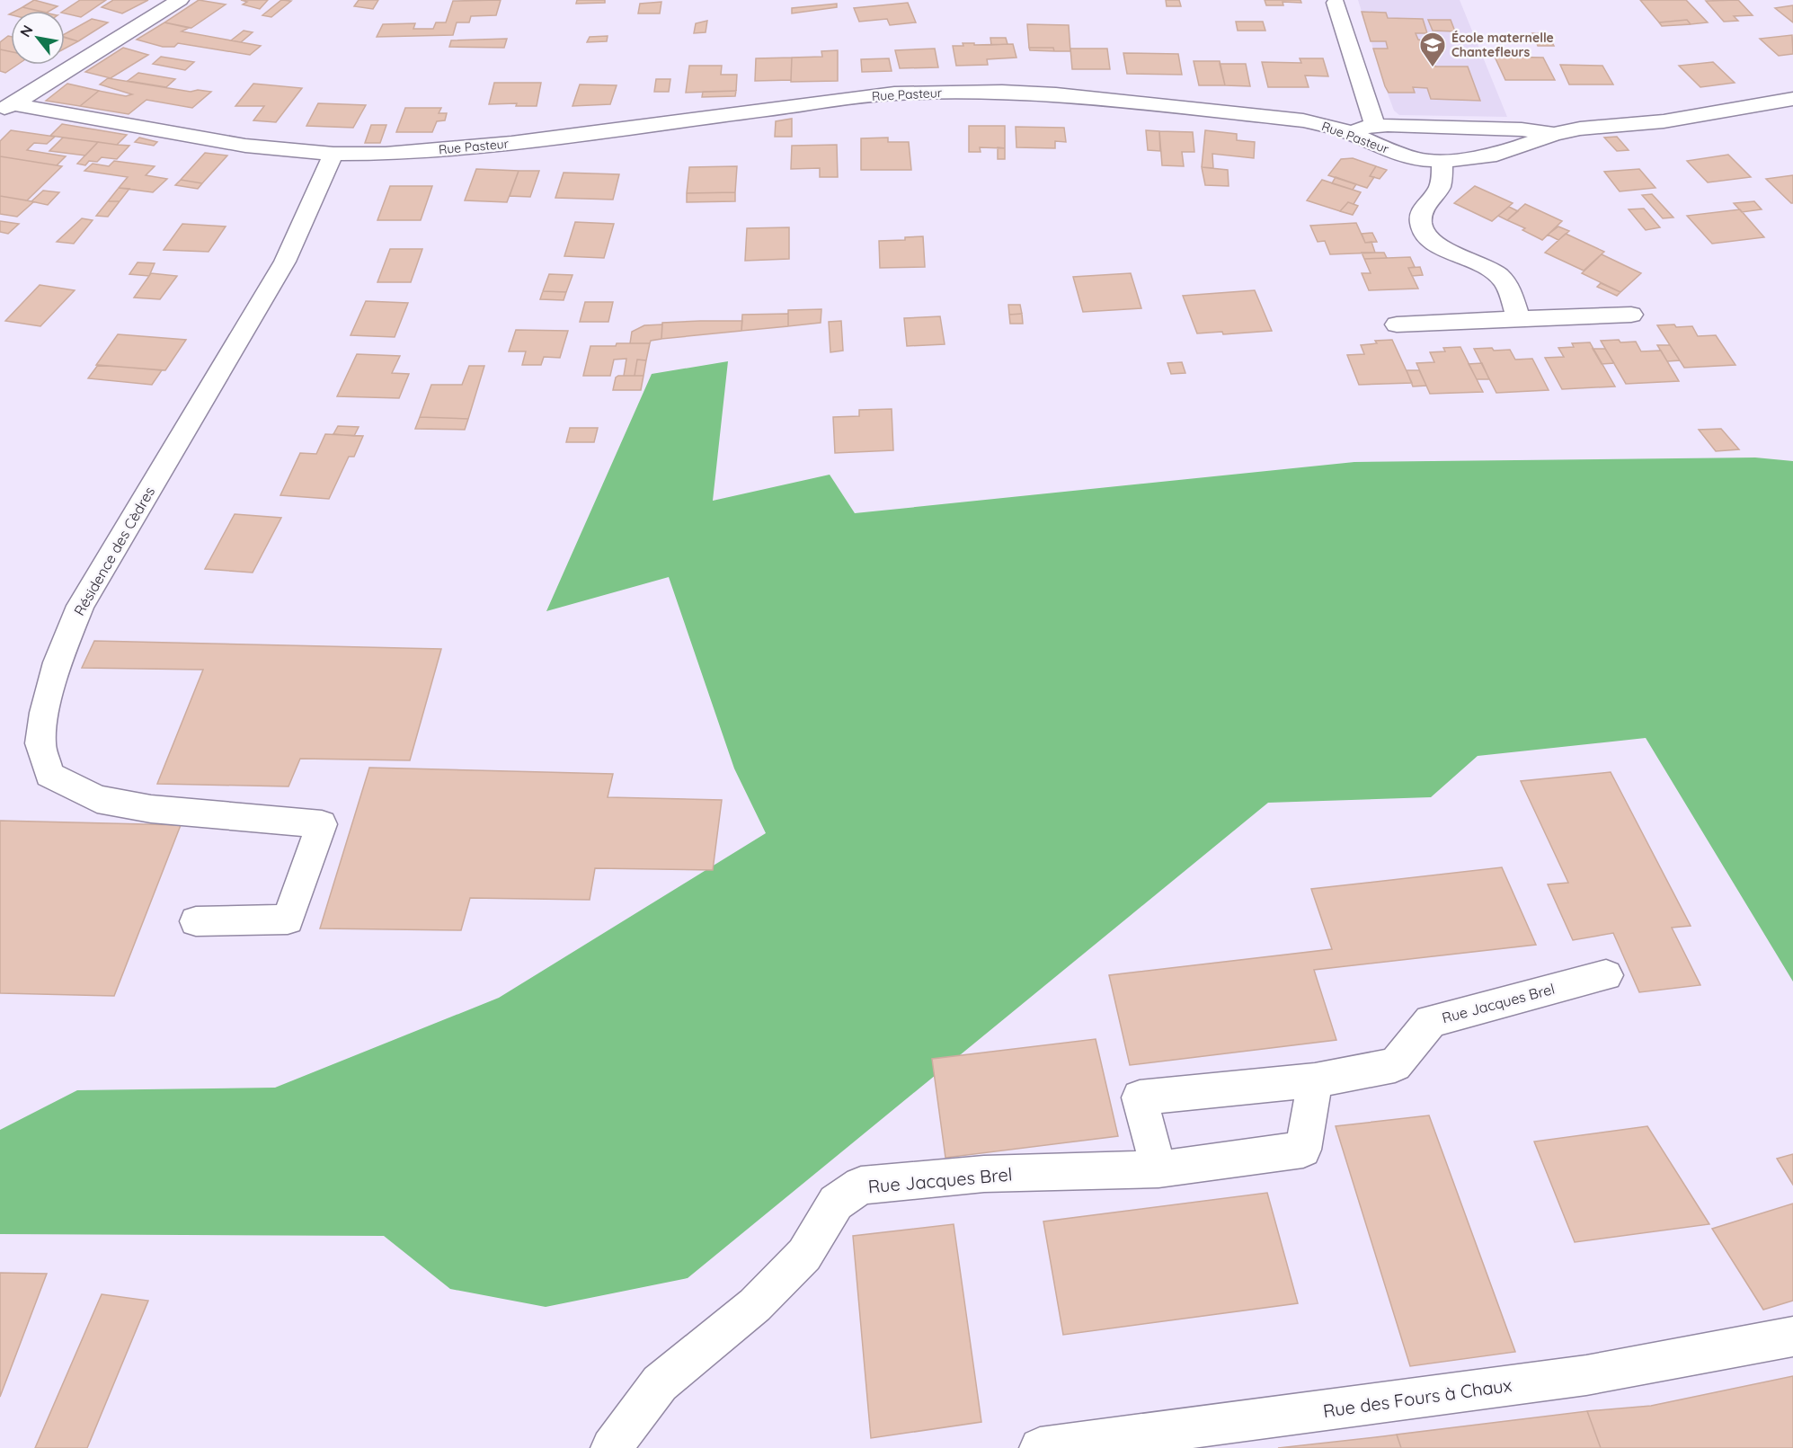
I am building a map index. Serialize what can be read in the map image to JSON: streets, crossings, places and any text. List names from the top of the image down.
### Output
{
  "streets": {
    "street": [
      "Rue Pasteur",
      "Résidence des Cèdres",
      "Rue Jacques Brel",
      "Rue des Fours à Chaux"
    ]
  },
  "crossings": [
    ["Rue Pasteur", "Résidence des Cèdres"]
  ],
  "places": {
    "school or university": ["École maternelle Chantefleurs"]
  },
  "north": "top left"
}
